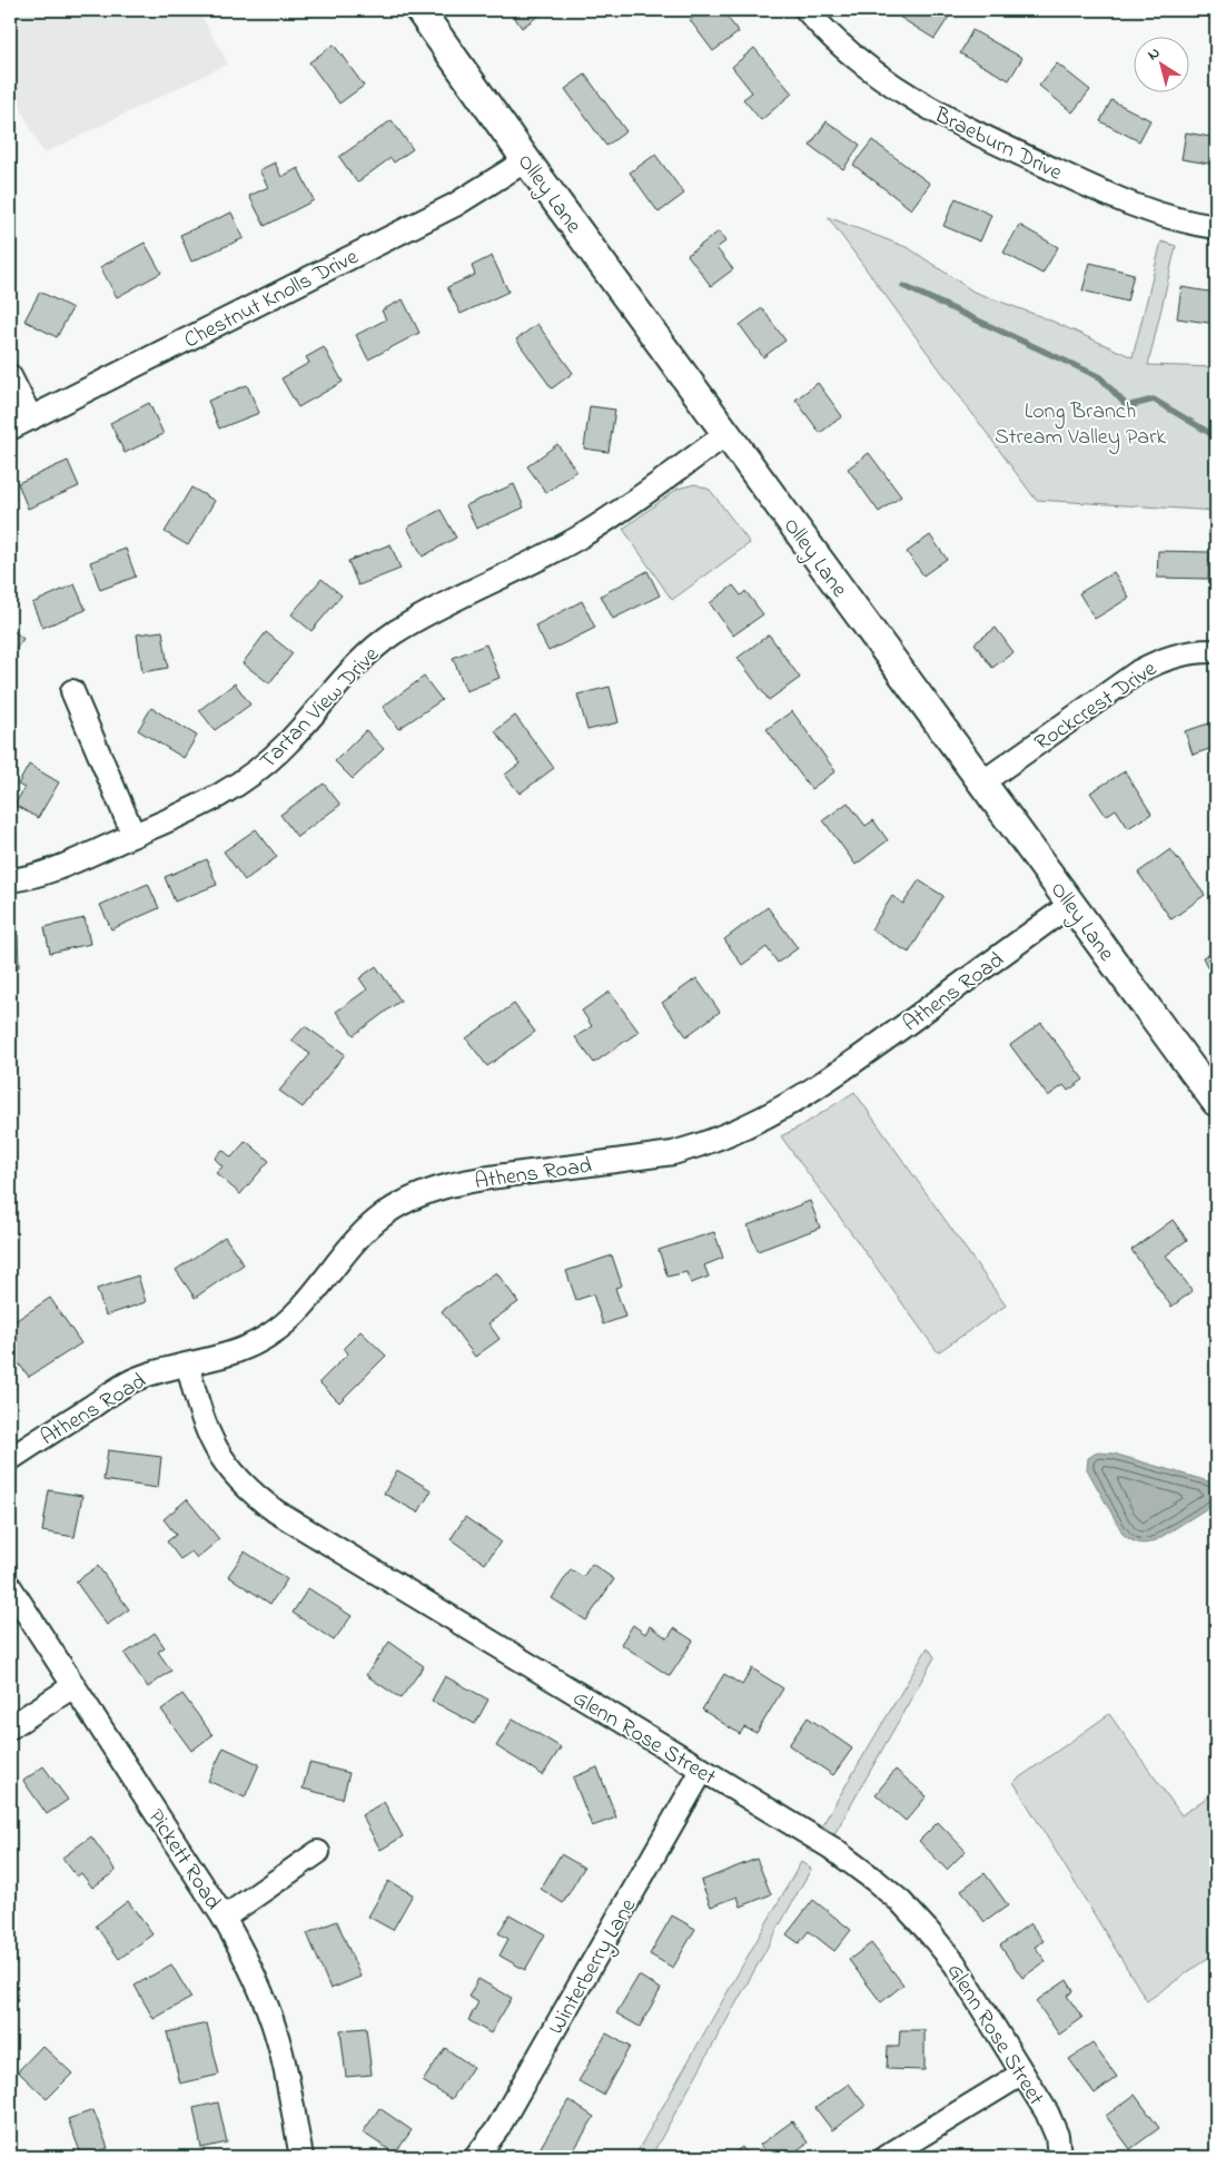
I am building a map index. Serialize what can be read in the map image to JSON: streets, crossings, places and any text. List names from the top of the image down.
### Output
{
  "streets": {
    "main road": ["Olley Lane"],
    "street": [
      "Braeburn Drive",
      "Chestnut Knolls Drive",
      "Rockcrest Drive",
      "Tartan View Drive",
      "Athens Road",
      "Glenn Rose Street",
      "Pickett Road",
      "Winterberry Lane"
    ]
  },
  "crossings": [
    ["Olley Lane", "Chestnut Knolls Drive"],
    ["Olley Lane", "Rockcrest Drive"],
    ["Olley Lane", "Tartan View Drive"],
    ["Olley Lane", "Athens Road"],
    ["Athens Road", "Glenn Rose Street"],
    ["Glenn Rose Street", "Winterberry Lane"]
  ],
  "parks": ["Long Branch Stream Valley Park"],
  "north": "top left"
}
